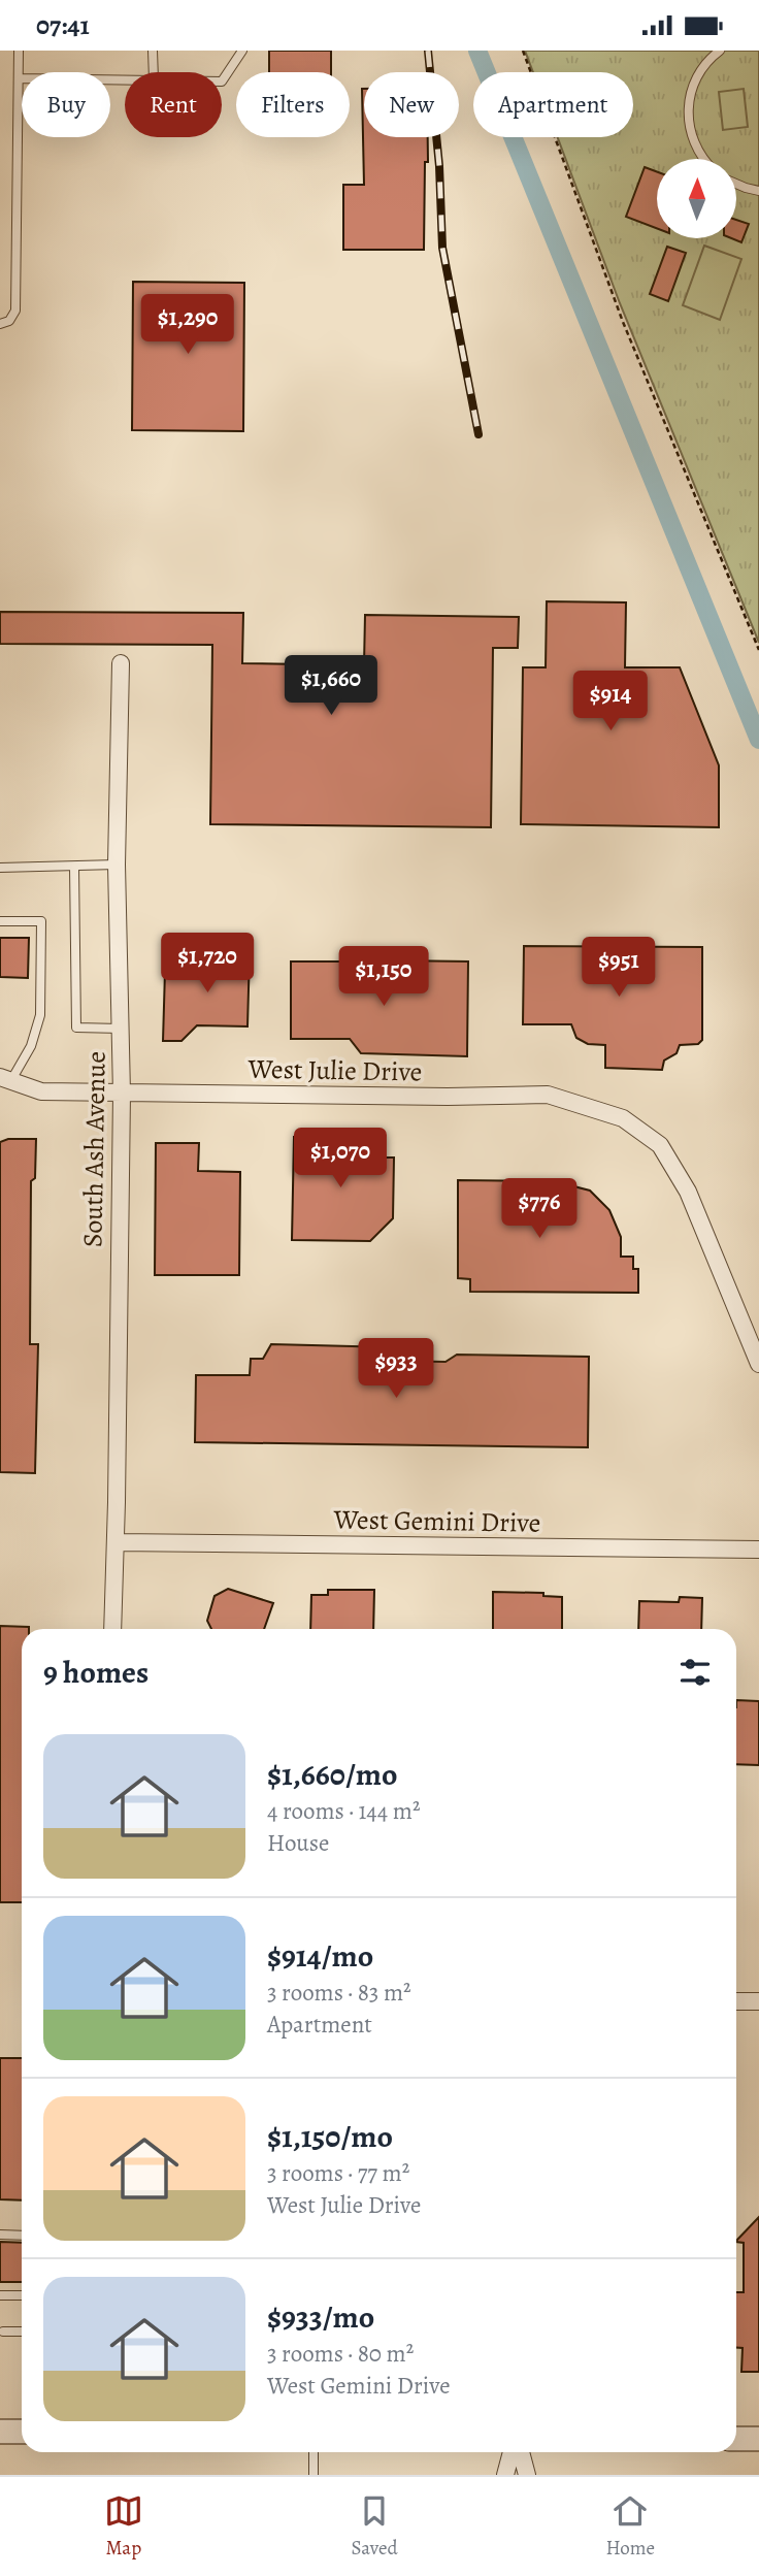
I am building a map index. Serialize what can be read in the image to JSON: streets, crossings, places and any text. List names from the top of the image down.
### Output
{
  "streets": {
    "street": ["West Julie Drive", "South Ash Avenue", "West Gemini Drive"]
  },
  "crossings": [
    ["West Julie Drive", "South Ash Avenue"],
    ["South Ash Avenue", "West Gemini Drive"]
  ],
  "north": "top",
  "page": {
    "status": "07:41",
    "chip": [
      "Buy",
      "Rent",
      "Filters",
      "New",
      "Apartment"
    ],
    "price": [
      "$1,290",
      "$1,660",
      "$914",
      "$1,720",
      "$951",
      "$1,150",
      "$1,070",
      "$776",
      "$933"
    ],
    "heading": "9 homes",
    "list": [
      {
        "name": "$1,660/mo",
        "note": "4 rooms · 144 m² · House"
      },
      {
        "name": "$914/mo",
        "note": "3 rooms · 83 m² · Apartment"
      },
      {
        "name": "$1,150/mo",
        "note": "3 rooms · 77 m² · West Julie Drive"
      },
      {
        "name": "$933/mo",
        "note": "3 rooms · 80 m² · West Gemini Drive"
      }
    ],
    "tabs": ["Map", "Saved", "Home"]
  }
}
